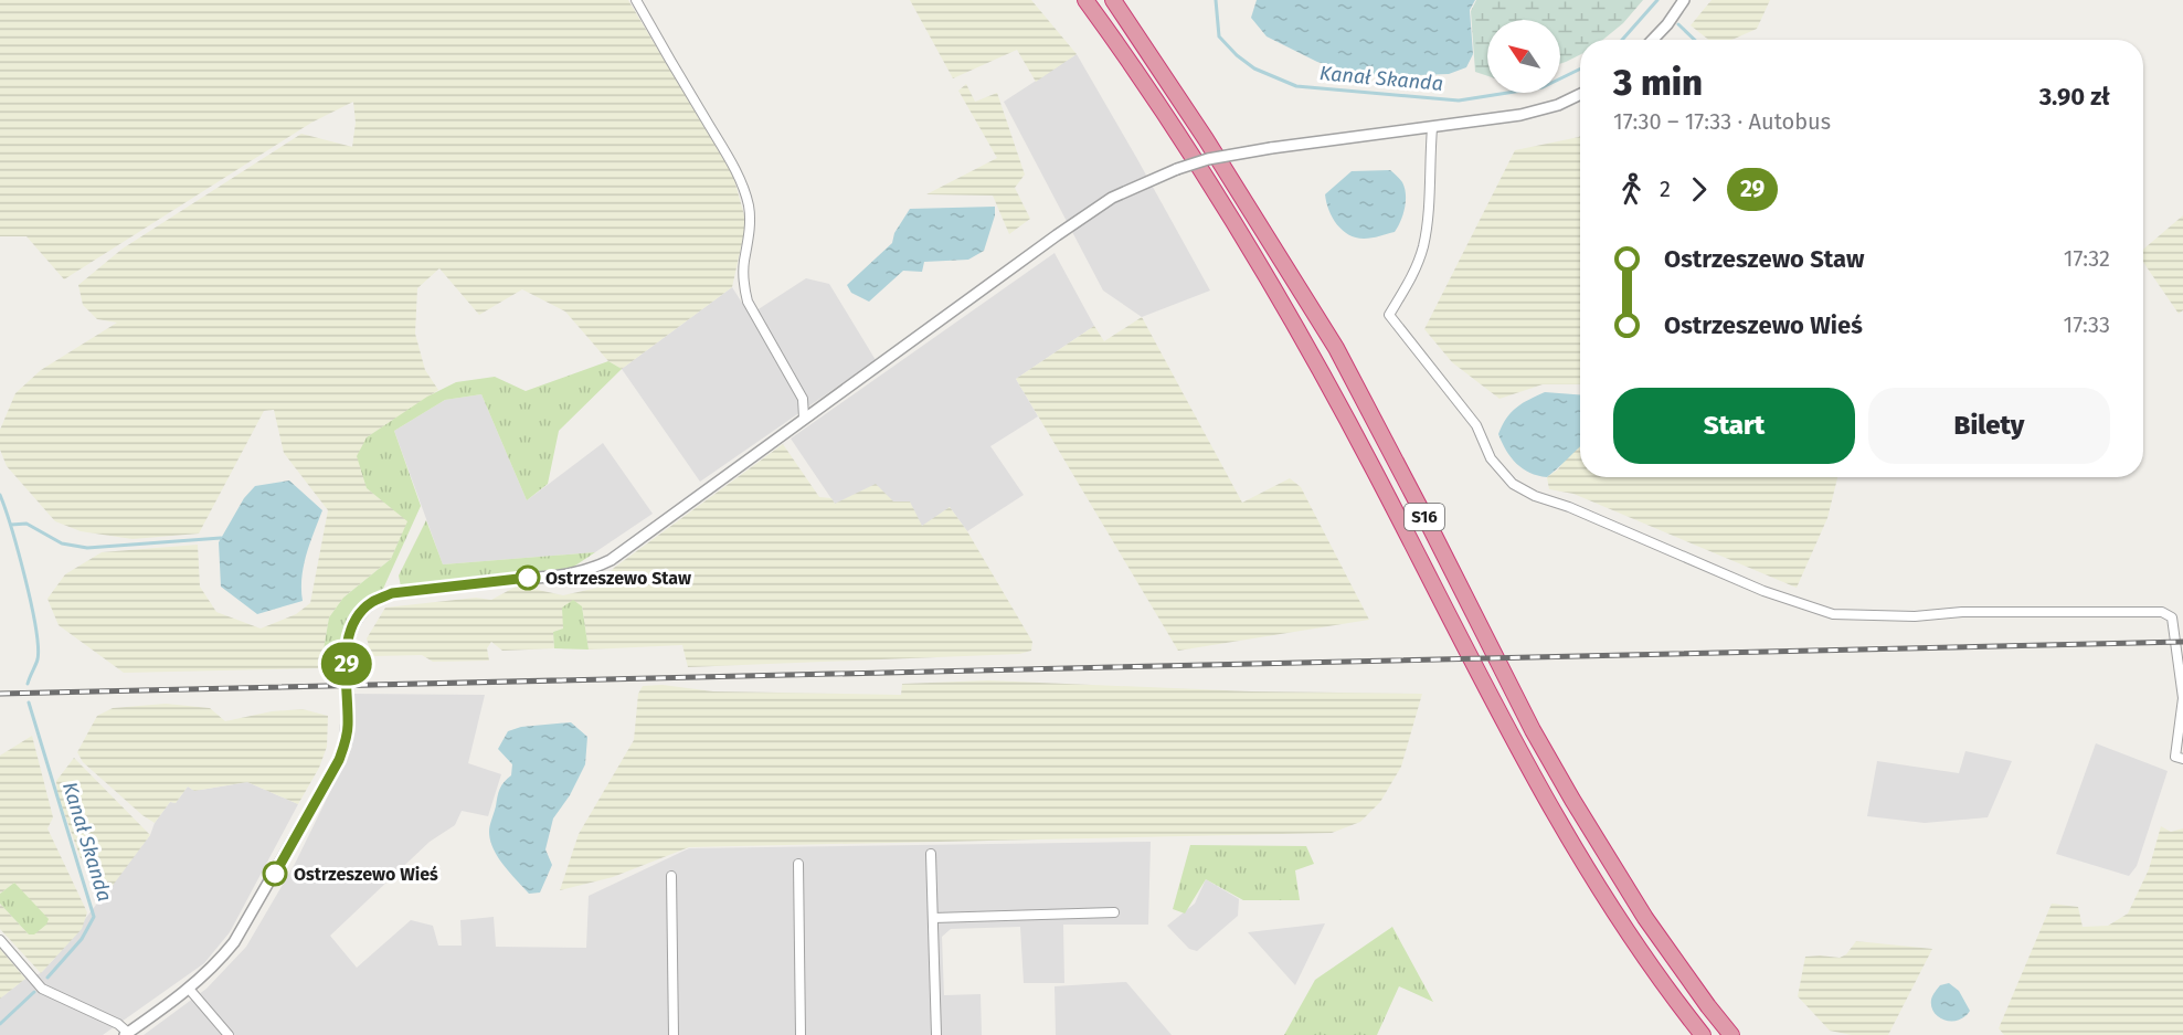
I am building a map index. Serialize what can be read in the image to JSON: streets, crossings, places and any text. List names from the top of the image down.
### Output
{
  "streets": {
    "highway": ["S16"]
  },
  "water": ["Kanał Skanda"],
  "places": ["Ostrzeszewo Staw", "Ostrzeszewo Wieś"],
  "lines": ["bus line 29"],
  "north": "top left",
  "page": {
    "on_map": "29",
    "heading": ["3 min", "17:30 – 17:33 · Autobus", "3.90 zł"],
    "legs": ["2", "29"],
    "list": [
      {
        "name": "Ostrzeszewo Staw",
        "value": "17:32"
      },
      {
        "name": "Ostrzeszewo Wieś",
        "value": "17:33"
      }
    ],
    "buttons": ["Start", "Bilety"]
  }
}
